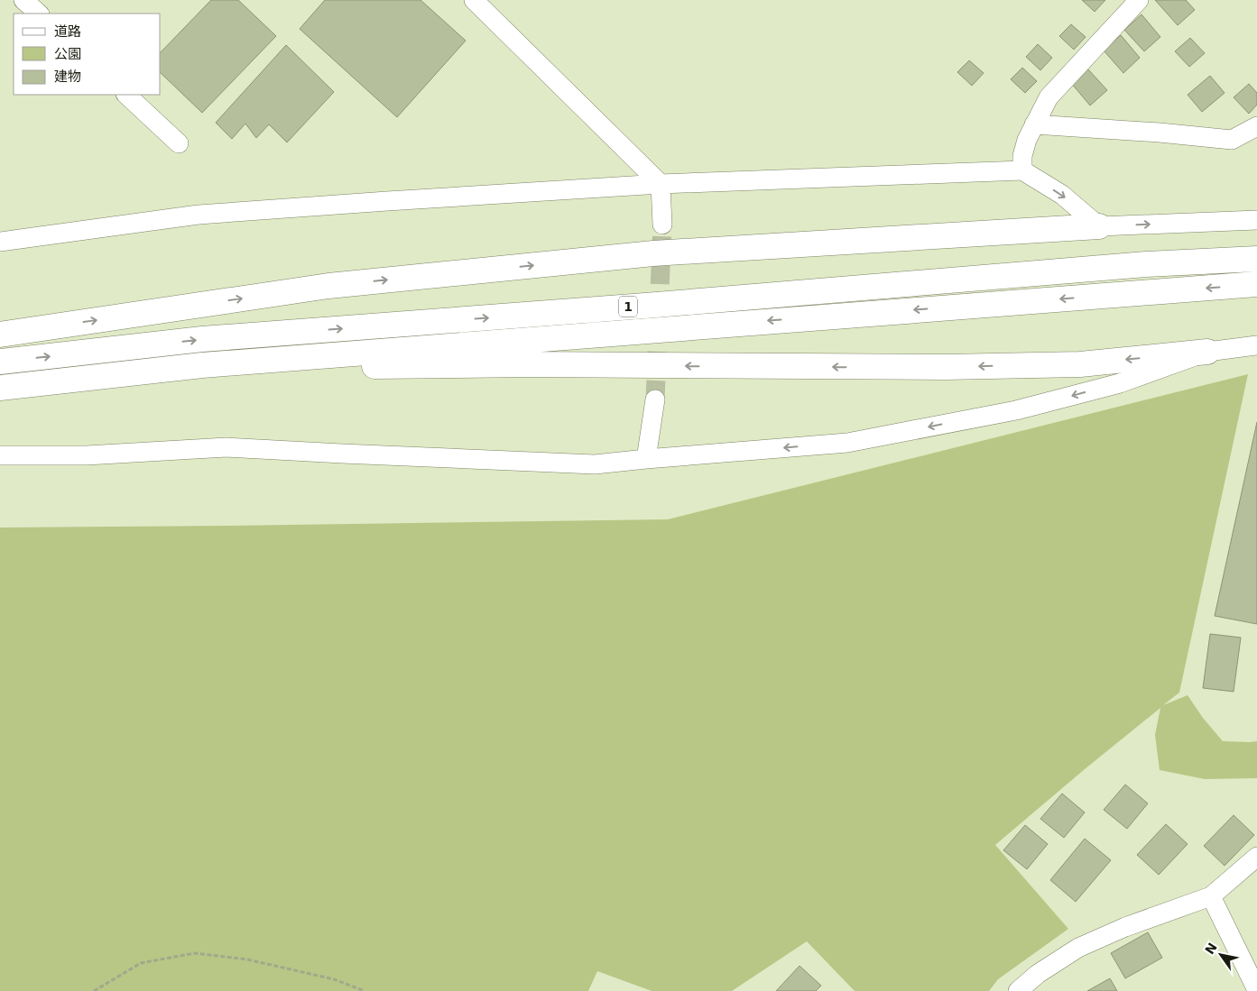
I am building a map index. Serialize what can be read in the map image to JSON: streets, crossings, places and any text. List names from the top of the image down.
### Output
{
  "streets": {
    "highway": ["1"]
  },
  "legend": ["道路", "公園", "建物"],
  "north": "top left"
}
